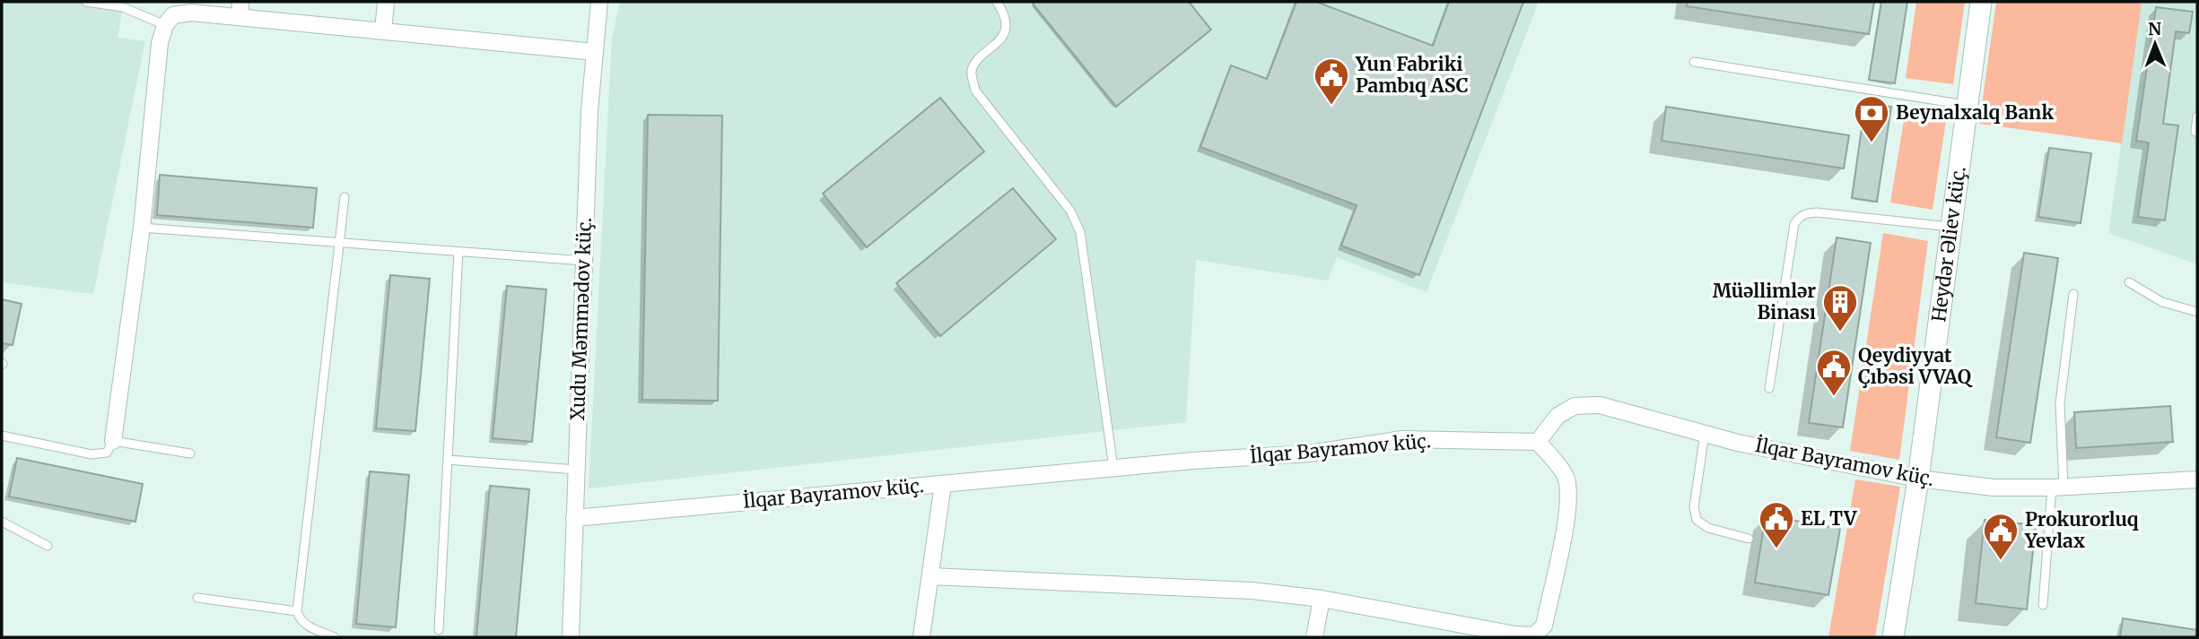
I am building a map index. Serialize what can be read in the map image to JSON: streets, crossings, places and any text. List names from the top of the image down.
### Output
{
  "streets": {
    "street": ["Heydər Əliev küç.", "Xudu Məmmədov küç.", "İlqar Bayramov küç."]
  },
  "crossings": [
    ["Heydər Əliev küç.", "İlqar Bayramov küç."],
    ["Xudu Məmmədov küç.", "İlqar Bayramov küç."]
  ],
  "places": {
    "public building": [
      "Yun Fabriki Pambıq ASC",
      "Qeydiyyat Çıbəsi VVAQ",
      "EL TV",
      "Prokurorluq Yevlax"
    ],
    "bank": ["Beynalxalq Bank"],
    "building": ["Müəllimlər Binası"]
  },
  "north": "top"
}
